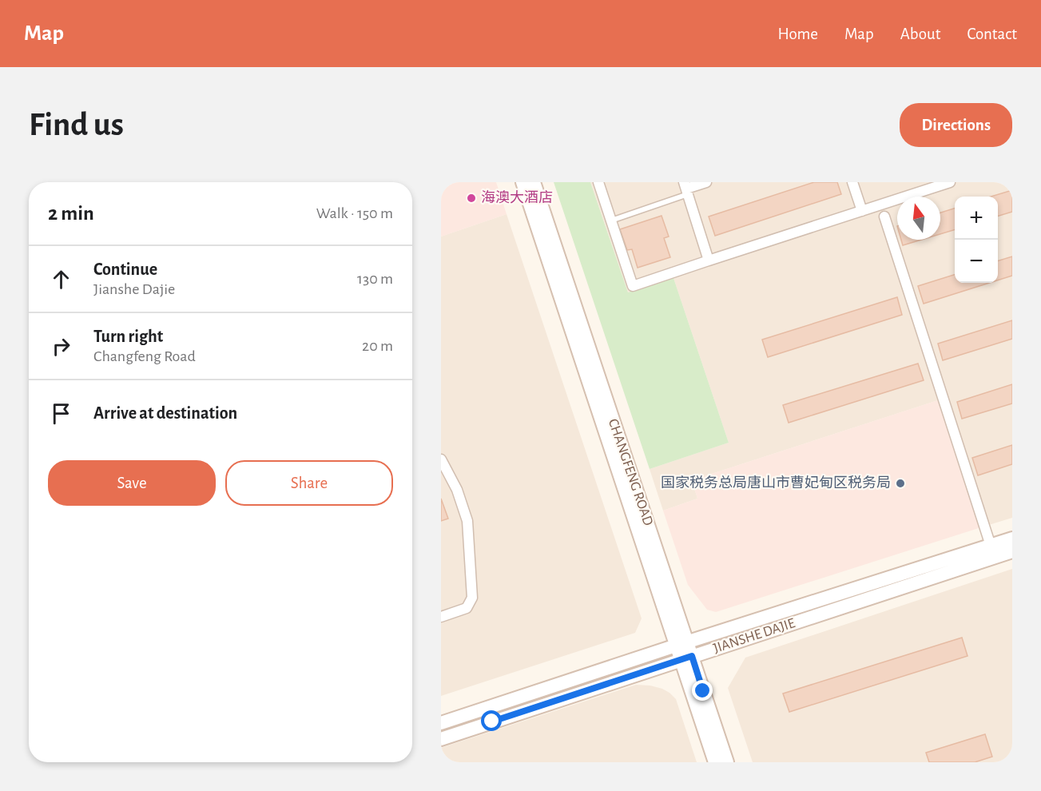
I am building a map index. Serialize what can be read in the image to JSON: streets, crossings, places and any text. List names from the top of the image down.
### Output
{
  "streets": {
    "main road": ["CHANGFENG ROAD", "JIANSHE DAJIE"]
  },
  "crossings": [
    ["CHANGFENG ROAD", "JIANSHE DAJIE"]
  ],
  "places": ["海澳大酒店", "国家税务总局唐山市曹妃甸区税务局"],
  "north": "top",
  "page": {
    "header": "Map",
    "nav": [
      "Home",
      "Map",
      "About",
      "Contact"
    ],
    "buttons": [
      "Directions",
      ["Save", "Share"]
    ],
    "title": "Find us",
    "heading": ["2 min", "Walk · 150 m"],
    "map_buttons": ["+", "−"],
    "list": [
      ["Continue", "Jianshe Dajie", "130 m"],
      ["Turn right", "Changfeng Road", "20 m"],
      "Arrive at destination"
    ]
  }
}
